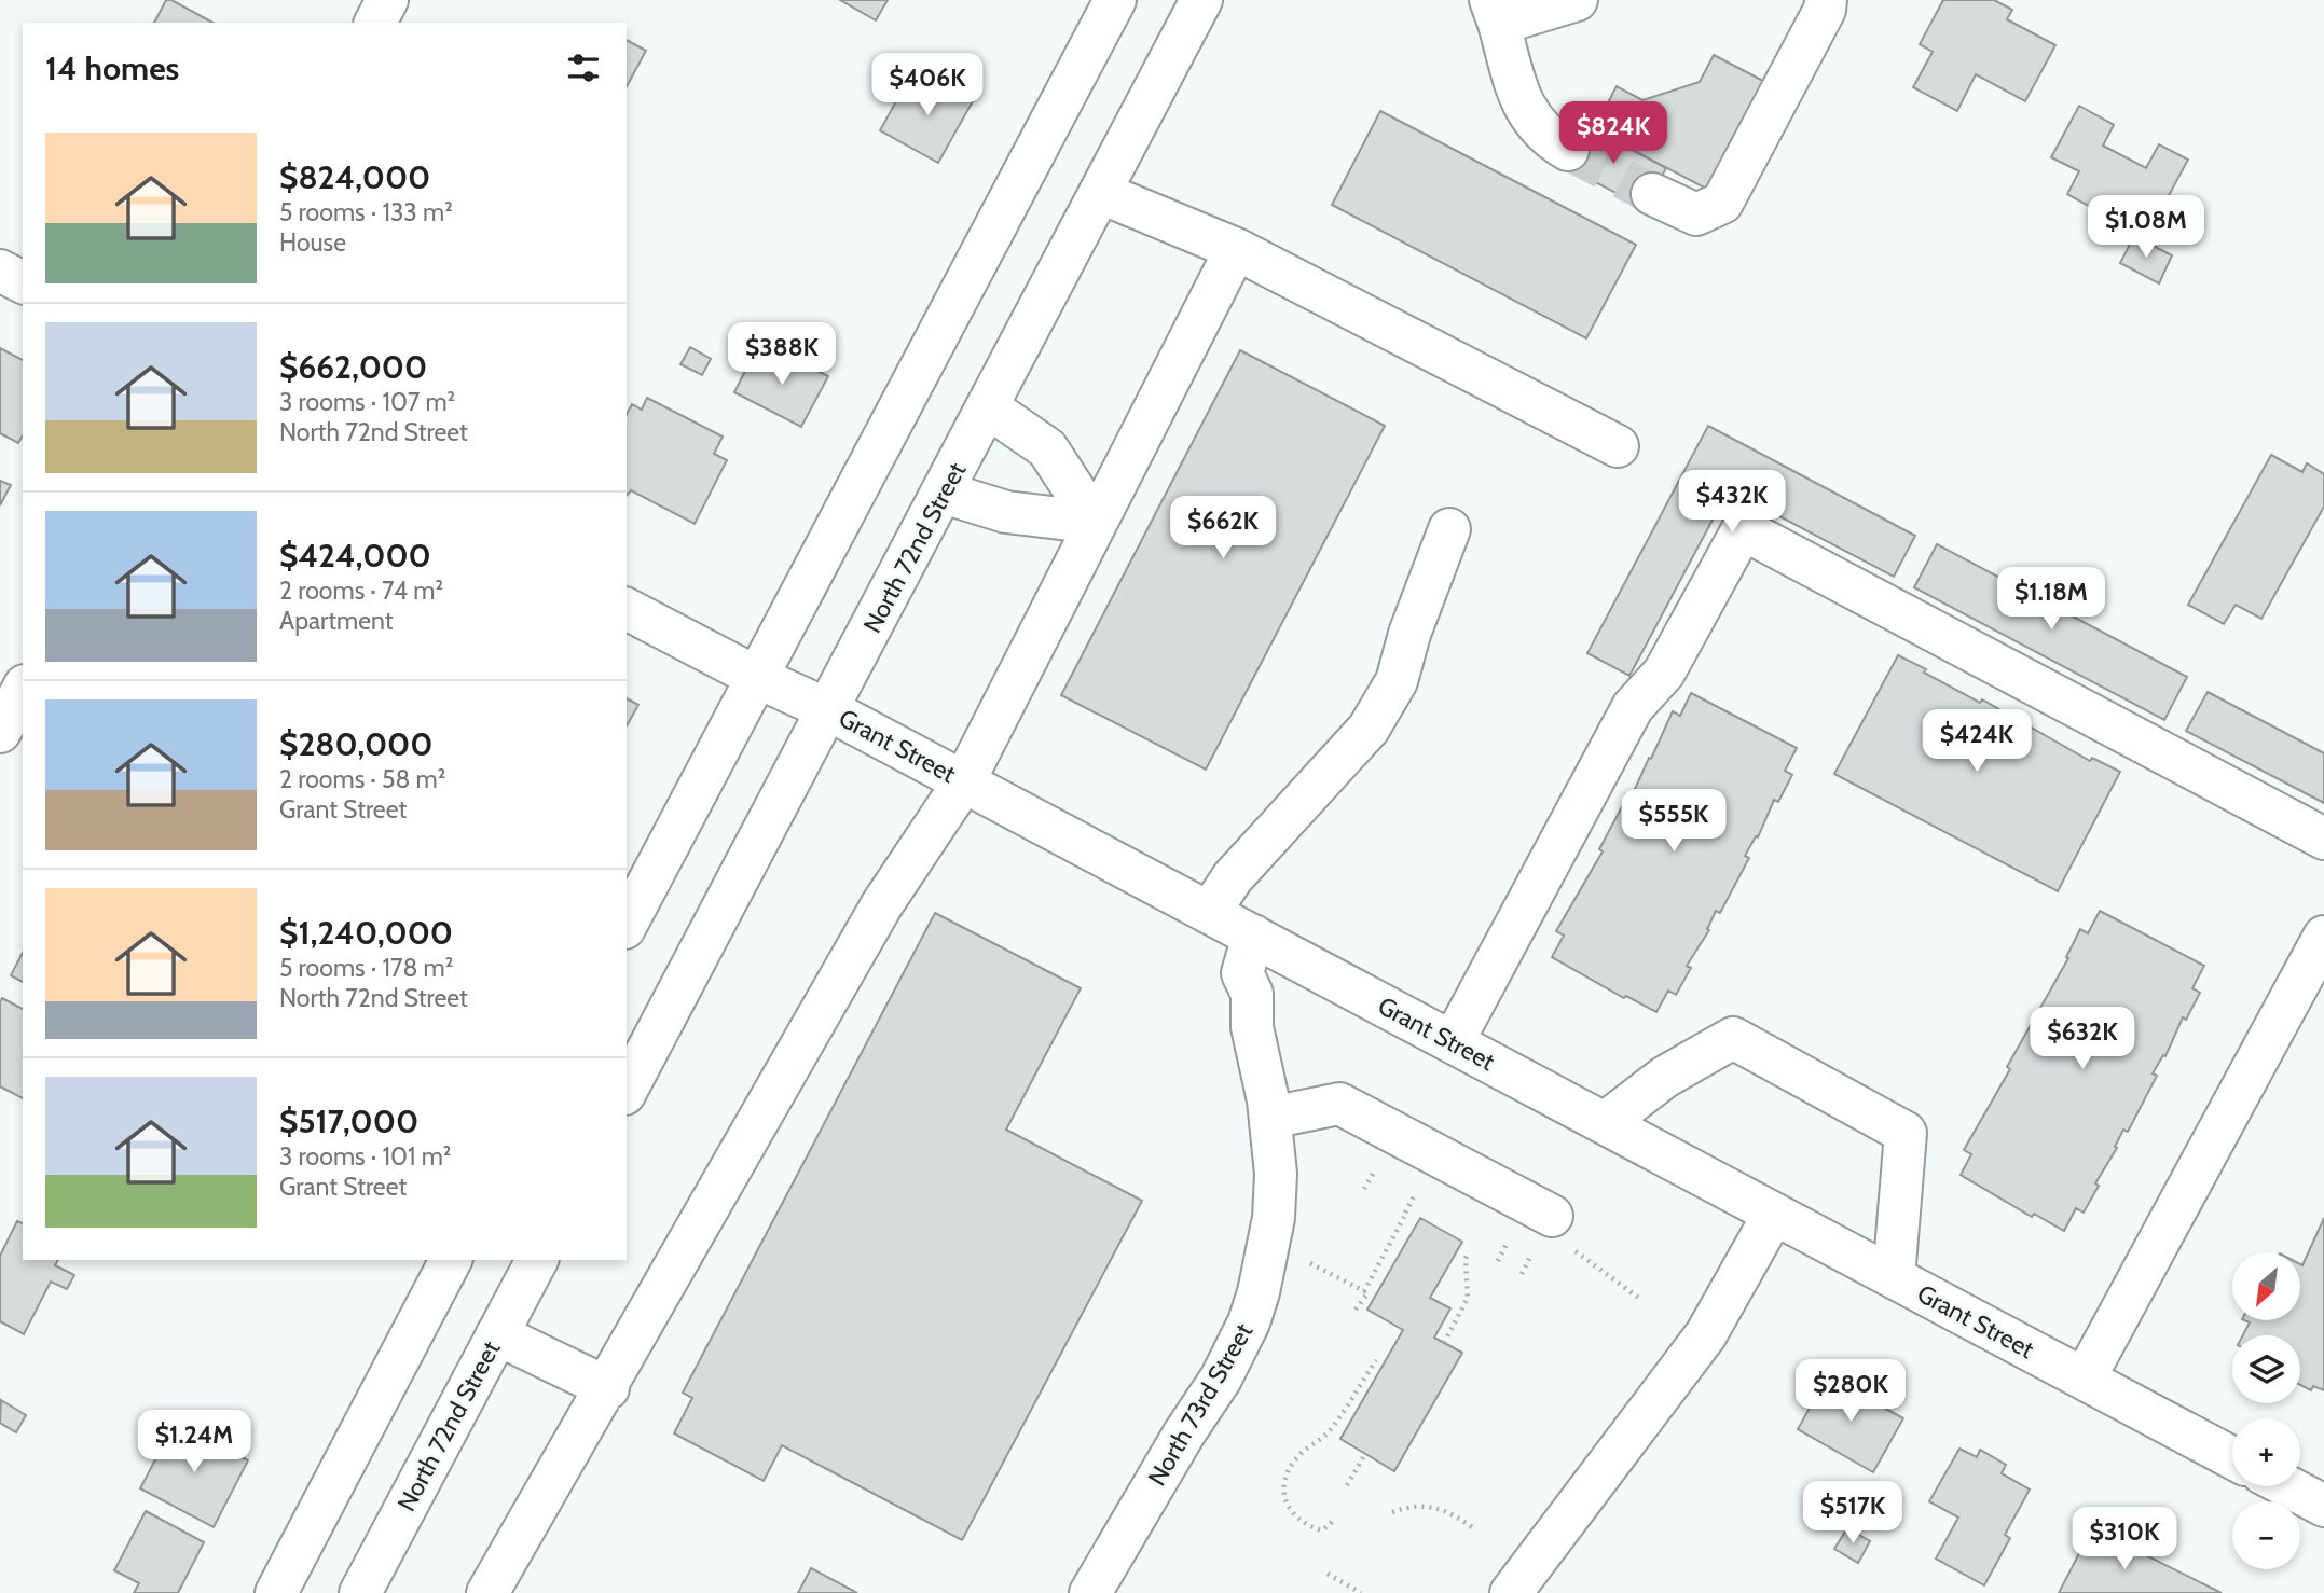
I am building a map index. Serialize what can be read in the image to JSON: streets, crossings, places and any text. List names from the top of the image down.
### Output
{
  "streets": {
    "main road": ["North 72nd Street", "Grant Street", "North 73rd Street"]
  },
  "crossings": [
    ["North 72nd Street", "Grant Street"],
    ["Grant Street", "North 73rd Street"]
  ],
  "north": "bottom left",
  "page": {
    "heading": "14 homes",
    "price": [
      "$406K",
      "$824K",
      "$1.08M",
      "$388K",
      "$432K",
      "$662K",
      "$1.18M",
      "$424K",
      "$555K",
      "$632K",
      "$280K",
      "$1.24M",
      "$517K",
      "$310K"
    ],
    "list": [
      {
        "name": "$824,000",
        "note": "5 rooms · 133 m² · House"
      },
      {
        "name": "$662,000",
        "note": "3 rooms · 107 m² · North 72nd Street"
      },
      {
        "name": "$424,000",
        "note": "2 rooms · 74 m² · Apartment"
      },
      {
        "name": "$280,000",
        "note": "2 rooms · 58 m² · Grant Street"
      },
      {
        "name": "$1,240,000",
        "note": "5 rooms · 178 m² · North 72nd Street"
      },
      {
        "name": "$517,000",
        "note": "3 rooms · 101 m² · Grant Street"
      }
    ],
    "map_buttons": ["+", "−"]
  }
}
